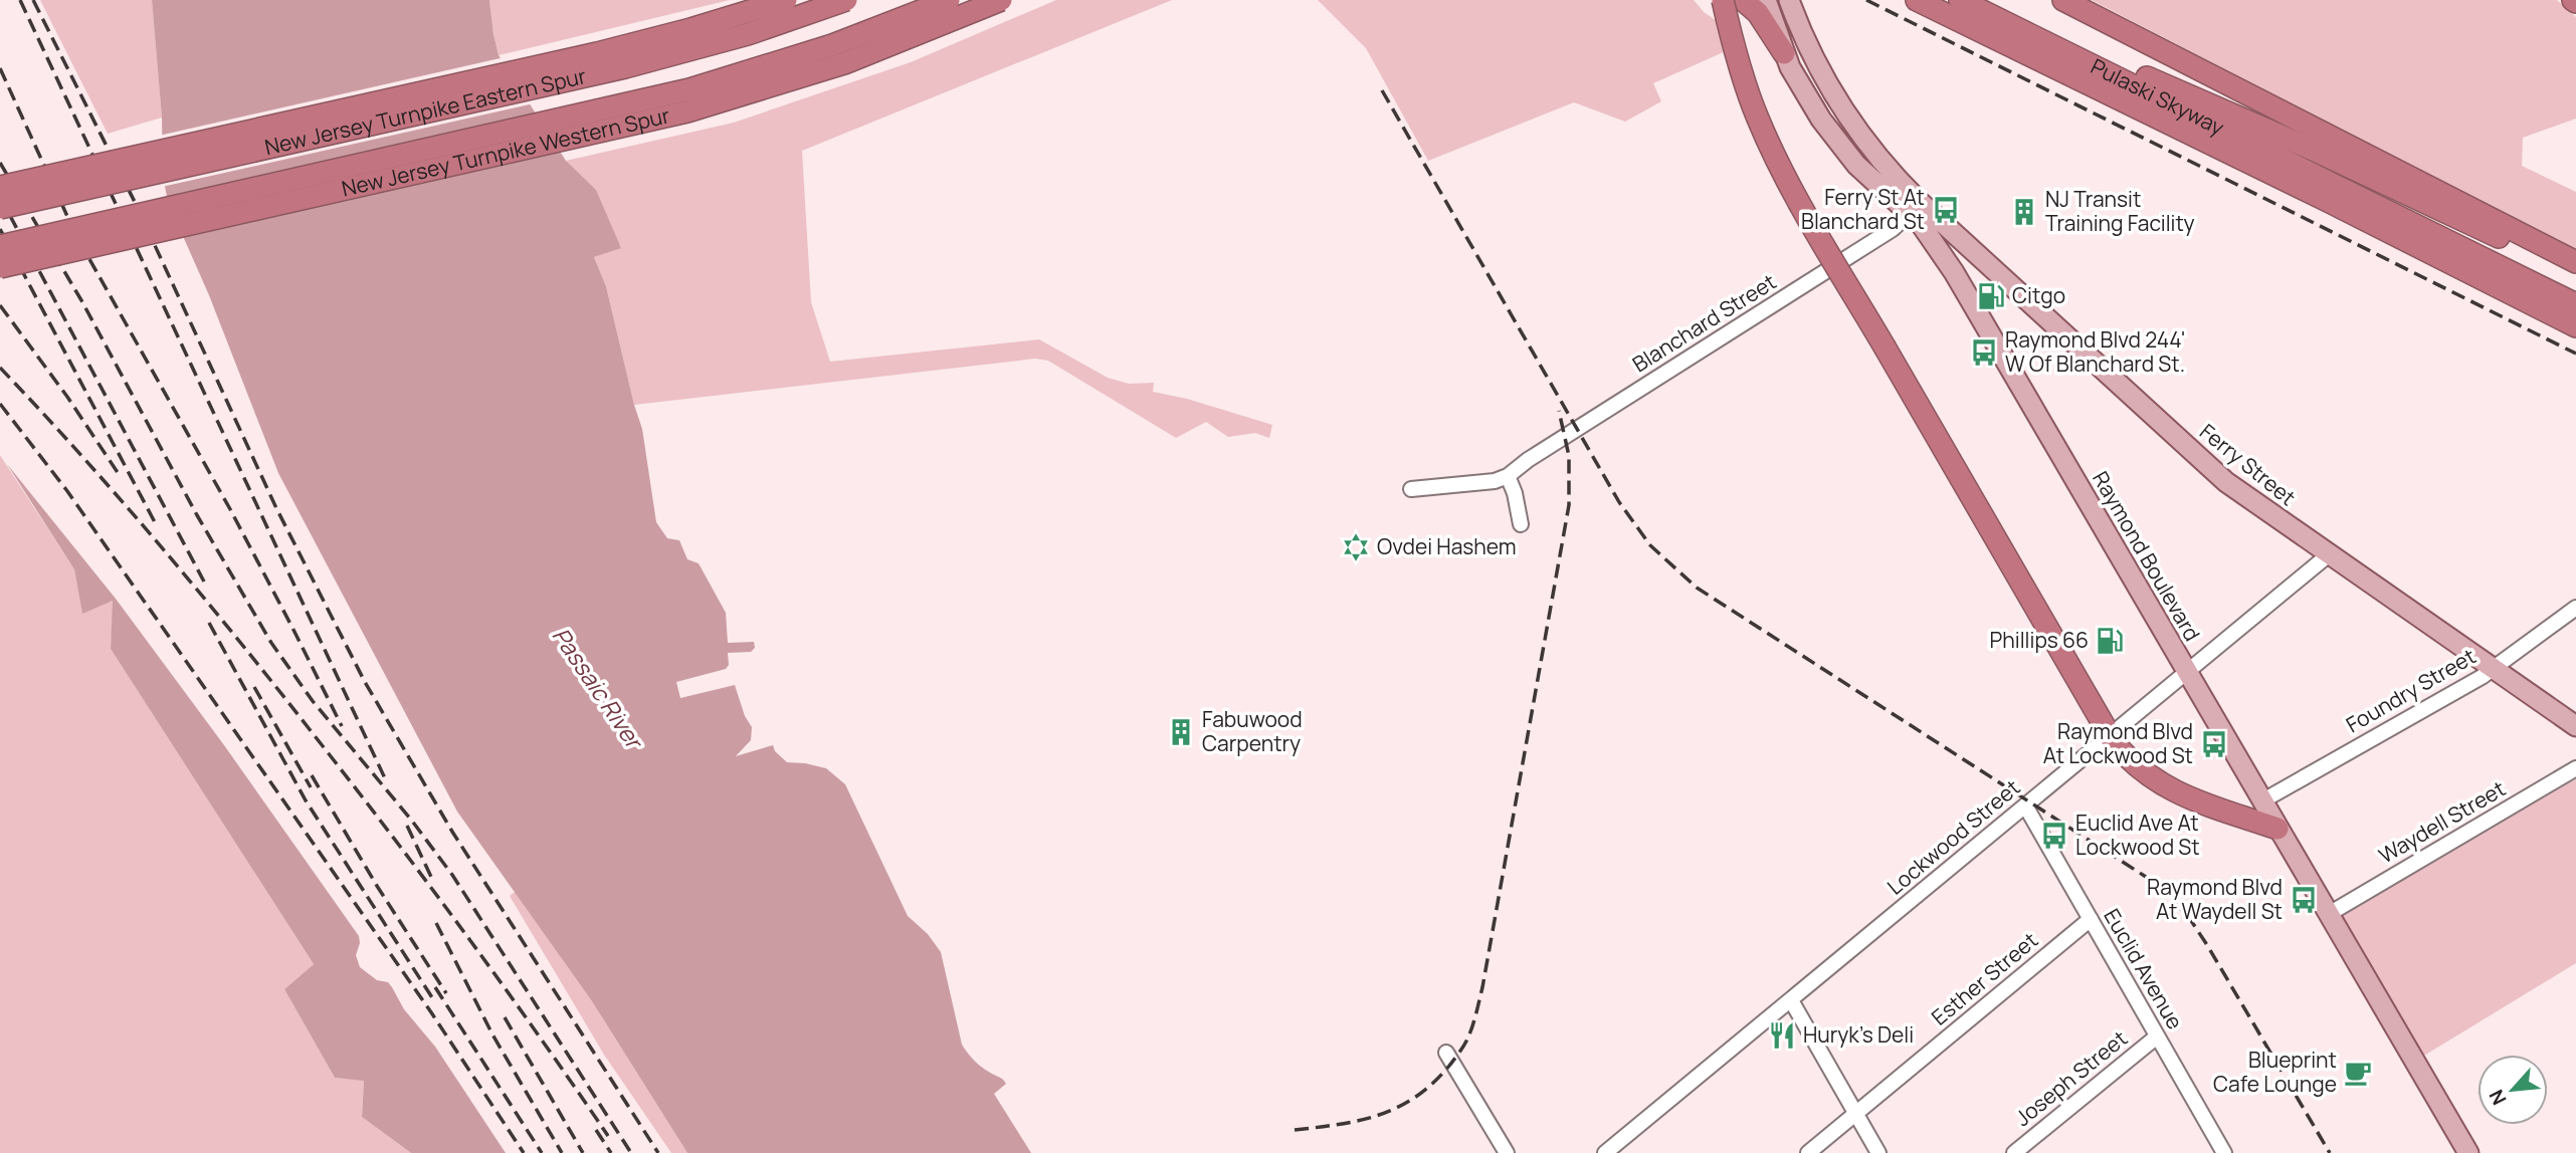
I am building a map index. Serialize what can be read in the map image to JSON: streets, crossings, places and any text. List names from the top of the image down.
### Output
{
  "streets": {
    "highway": ["Pulaski Skyway", "New Jersey Turnpike Eastern Spur", "New Jersey Turnpike Western Spur"],
    "main road": ["Ferry Street", "Raymond Boulevard"],
    "street": [
      "Blanchard Street",
      "Foundry Street",
      "Waydell Street",
      "Lockwood Street",
      "Euclid Avenue",
      "Esther Street",
      "Joseph Street"
    ]
  },
  "crossings": [
    ["Blanchard Street", "Ferry Street"],
    ["Blanchard Street", "Raymond Boulevard"],
    ["Ferry Street", "Raymond Boulevard"],
    ["Ferry Street", "Foundry Street"],
    ["Ferry Street", "Lockwood Street"],
    ["Raymond Boulevard", "Foundry Street"],
    ["Raymond Boulevard", "Waydell Street"],
    ["Raymond Boulevard", "Lockwood Street"],
    ["Lockwood Street", "Euclid Avenue"],
    ["Euclid Avenue", "Esther Street"],
    ["Euclid Avenue", "Joseph Street"]
  ],
  "water": ["Passaic River"],
  "places": {
    "bus stop": [
      "Ferry St At Blanchard St",
      "Raymond Blvd 244' W Of Blanchard St.",
      "Raymond Blvd At Lockwood St",
      "Euclid Ave At Lockwood St",
      "Raymond Blvd At Waydell St"
    ],
    "building": ["NJ Transit Training Facility", "Fabuwood Carpentry"],
    "fuel station": ["Citgo", "Phillips 66"],
    "synagogue": ["Ovdei Hashem"],
    "restaurant": ["Huryk's Deli"],
    "cafe": ["Blueprint Cafe Lounge"]
  },
  "north": "bottom left"
}
